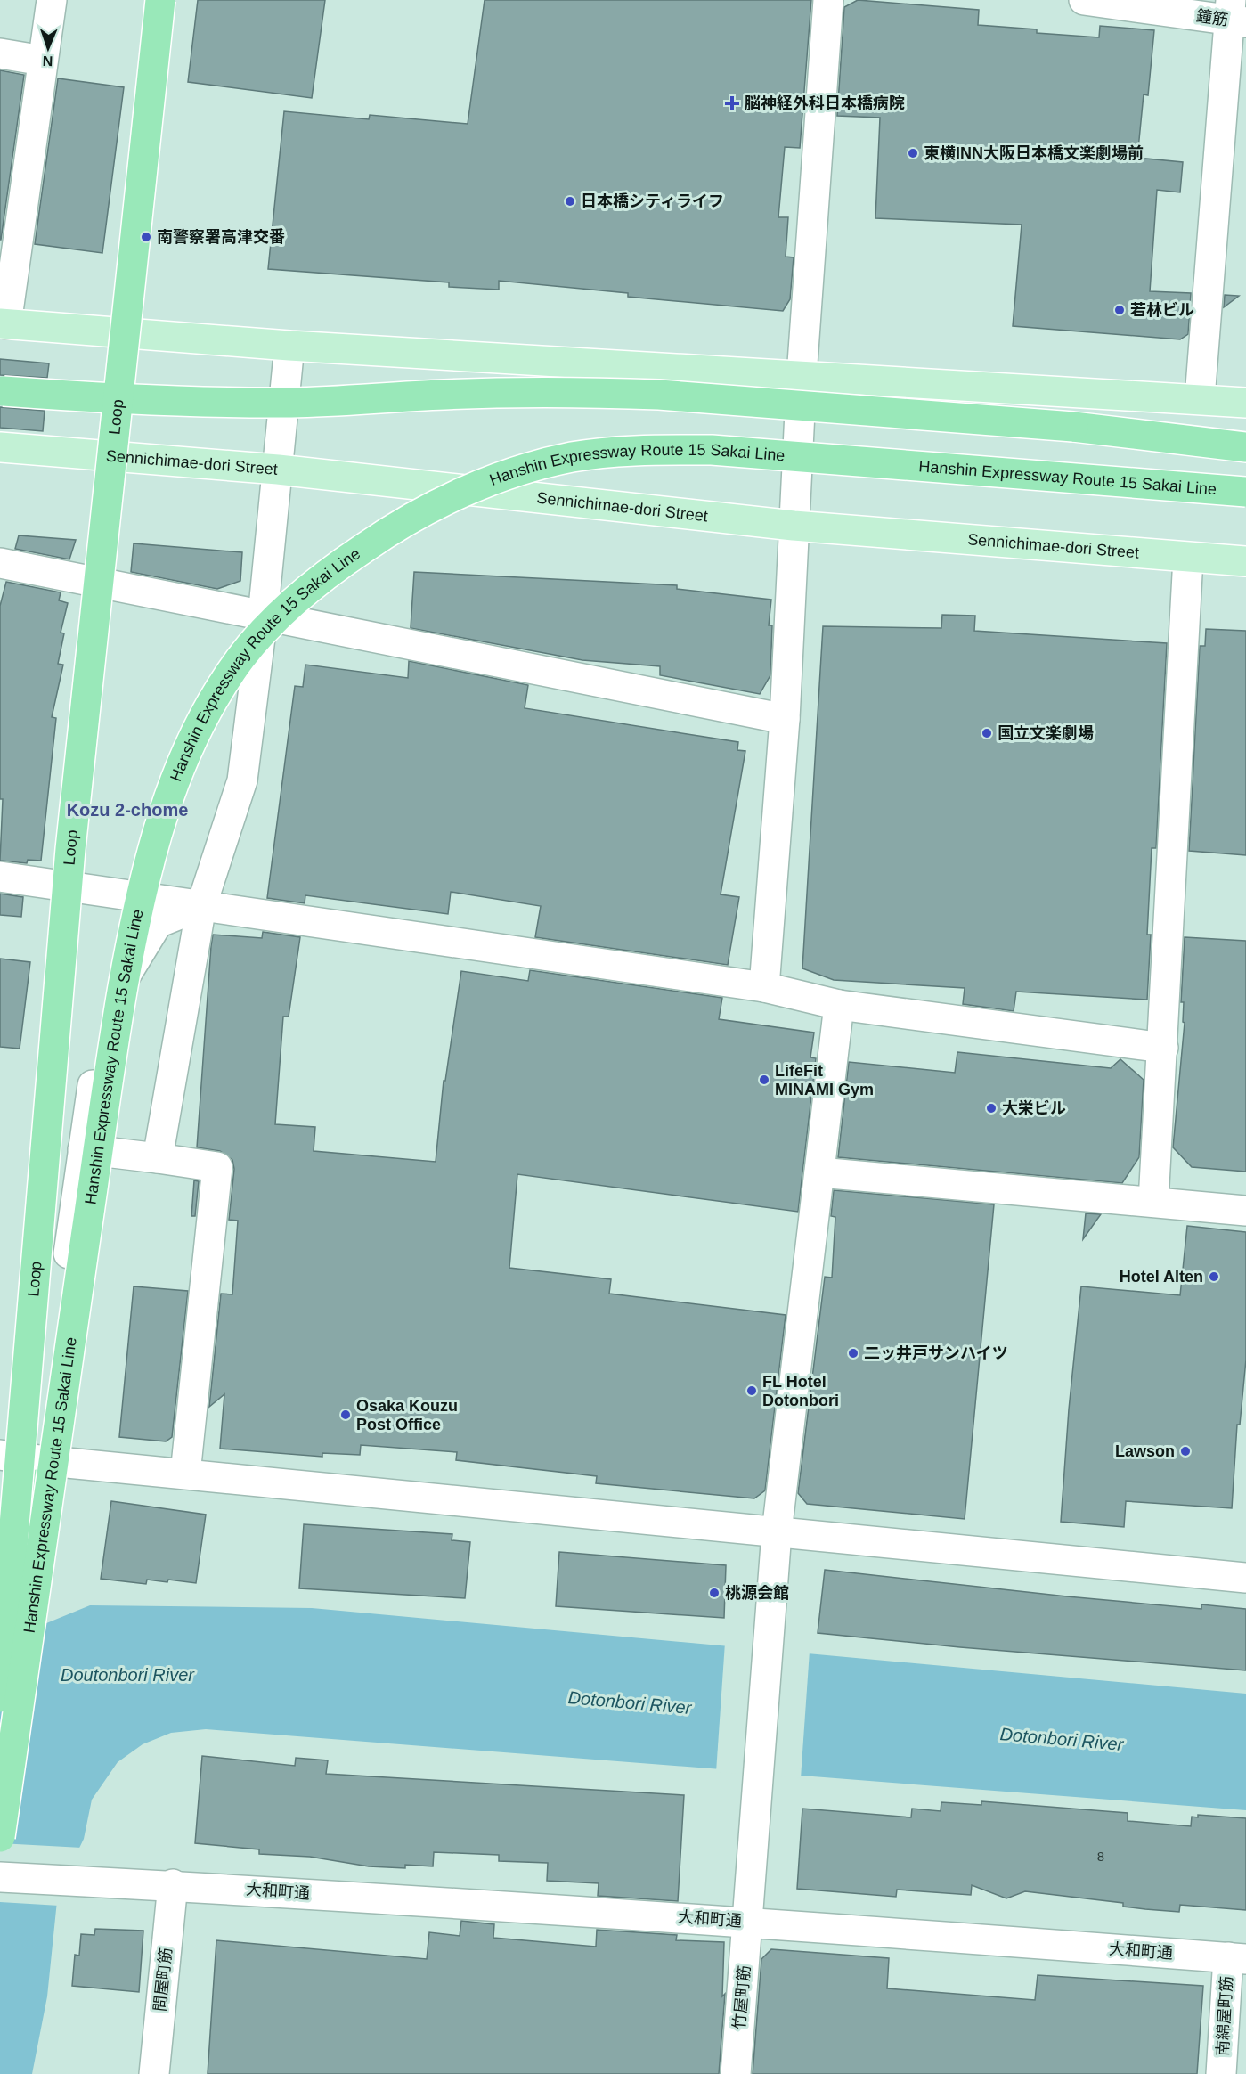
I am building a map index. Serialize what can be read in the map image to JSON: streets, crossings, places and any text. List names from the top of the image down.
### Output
{
  "streets": {
    "highway": ["Loop", "Hanshin Expressway Route 15 Sakai Line"],
    "main road": ["Sennichimae-dori Street"],
    "street": [
      "鐘筋",
      "大和町通",
      "問屋町筋",
      "竹屋町筋",
      "南綿屋町筋"
    ]
  },
  "crossings": [
    ["大和町通", "問屋町筋"],
    ["大和町通", "竹屋町筋"],
    ["大和町通", "南綿屋町筋"]
  ],
  "districts": ["Kozu 2-chome"],
  "water": ["Doutonbori River", "Dotonbori River"],
  "places": {
    "health": ["脳神経外科日本橋病院"],
    "other": [
      "東横INN大阪日本橋文楽劇場前",
      "日本橋シティライフ",
      "南警察署高津交番",
      "若林ビル",
      "国立文楽劇場",
      "LifeFit MINAMI Gym",
      "大栄ビル",
      "Hotel Alten",
      "二ッ井戸サンハイツ",
      "FL Hotel Dotonbori",
      "Osaka Kouzu Post Office",
      "Lawson",
      "桃源会館"
    ]
  },
  "house_numbers": ["8"],
  "north": "bottom"
}
